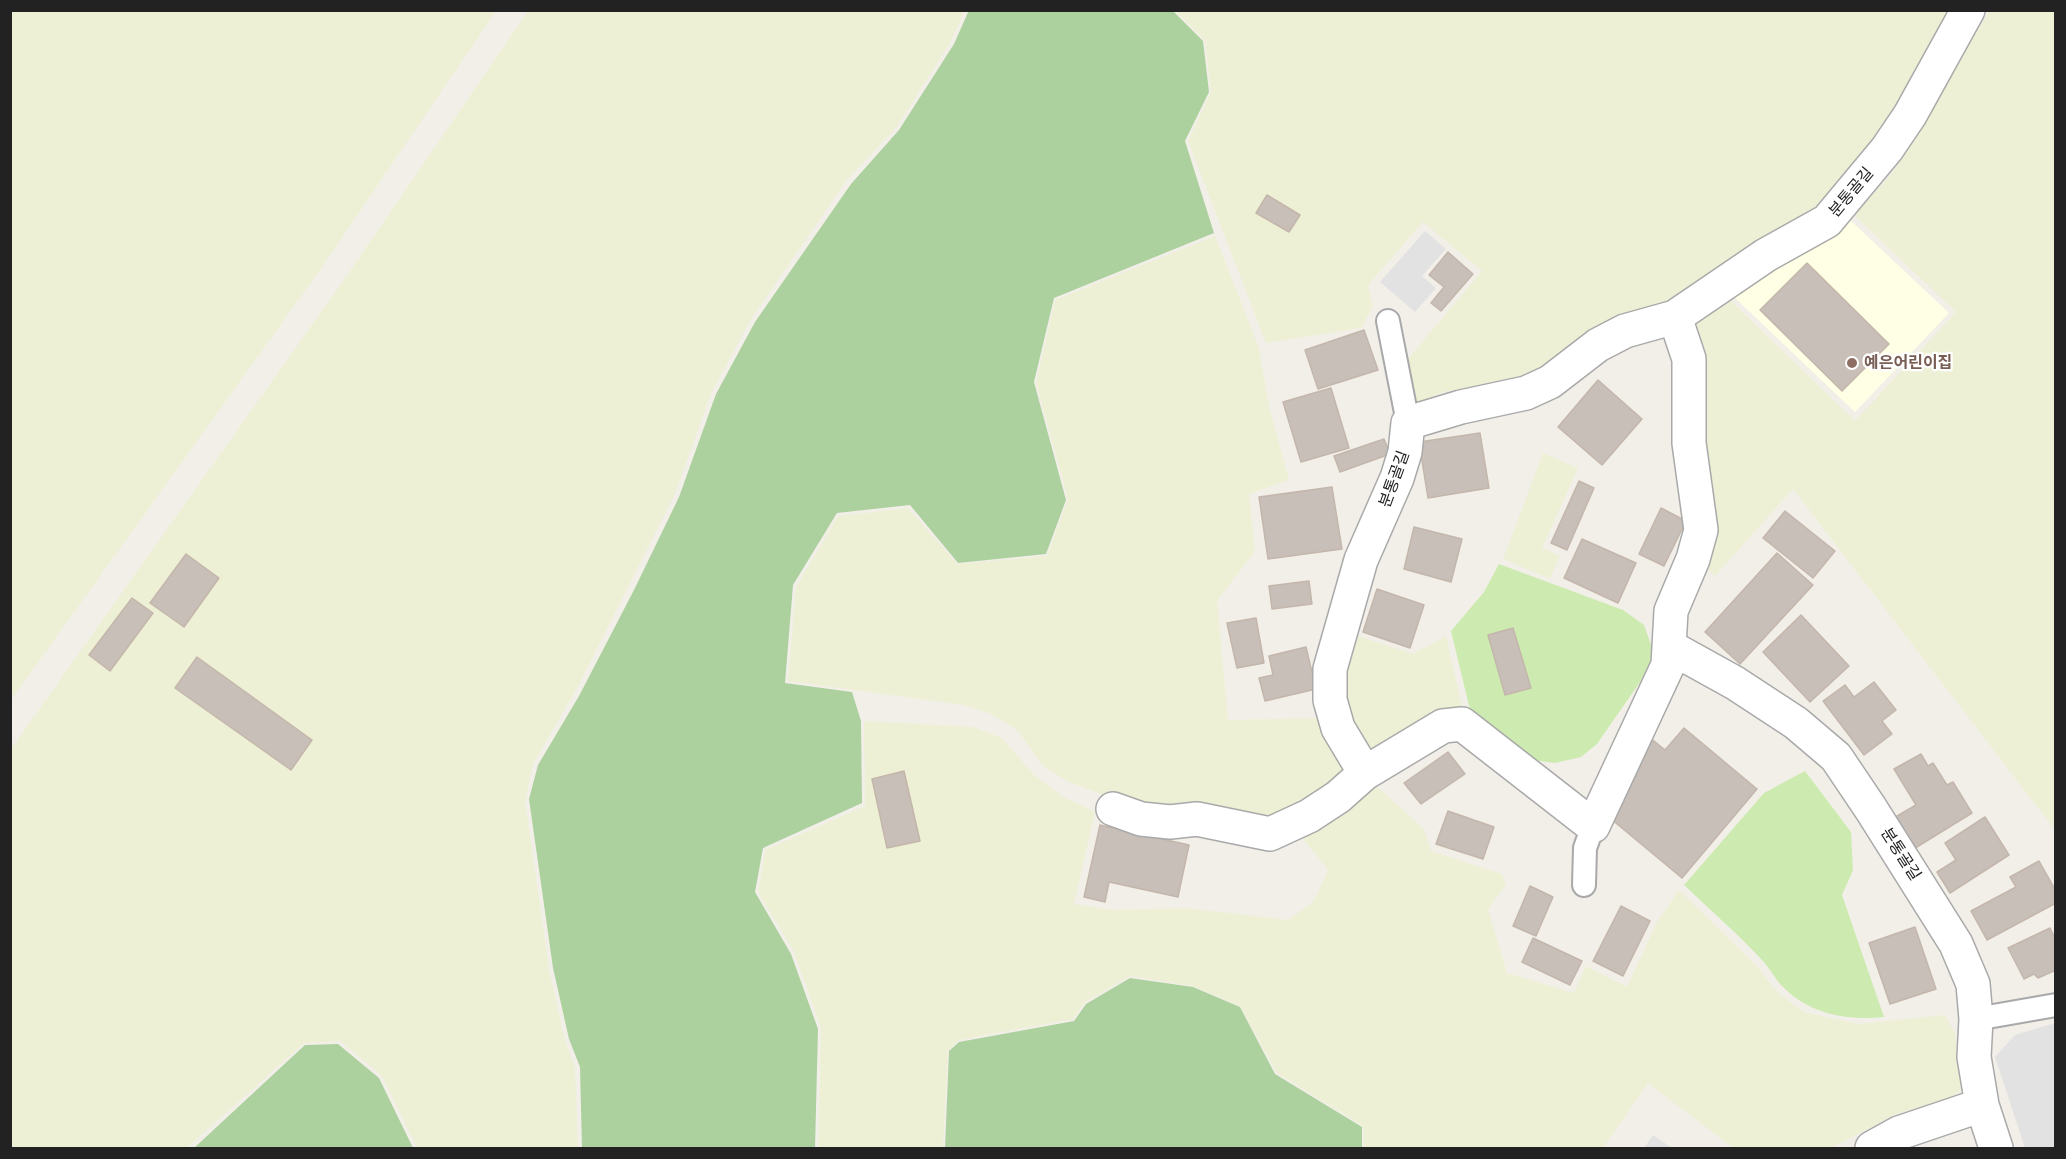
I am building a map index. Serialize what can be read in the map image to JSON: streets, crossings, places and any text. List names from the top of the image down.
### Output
{
  "streets": {
    "street": ["분통골길"]
  },
  "places": ["예은어린이집"]
}
